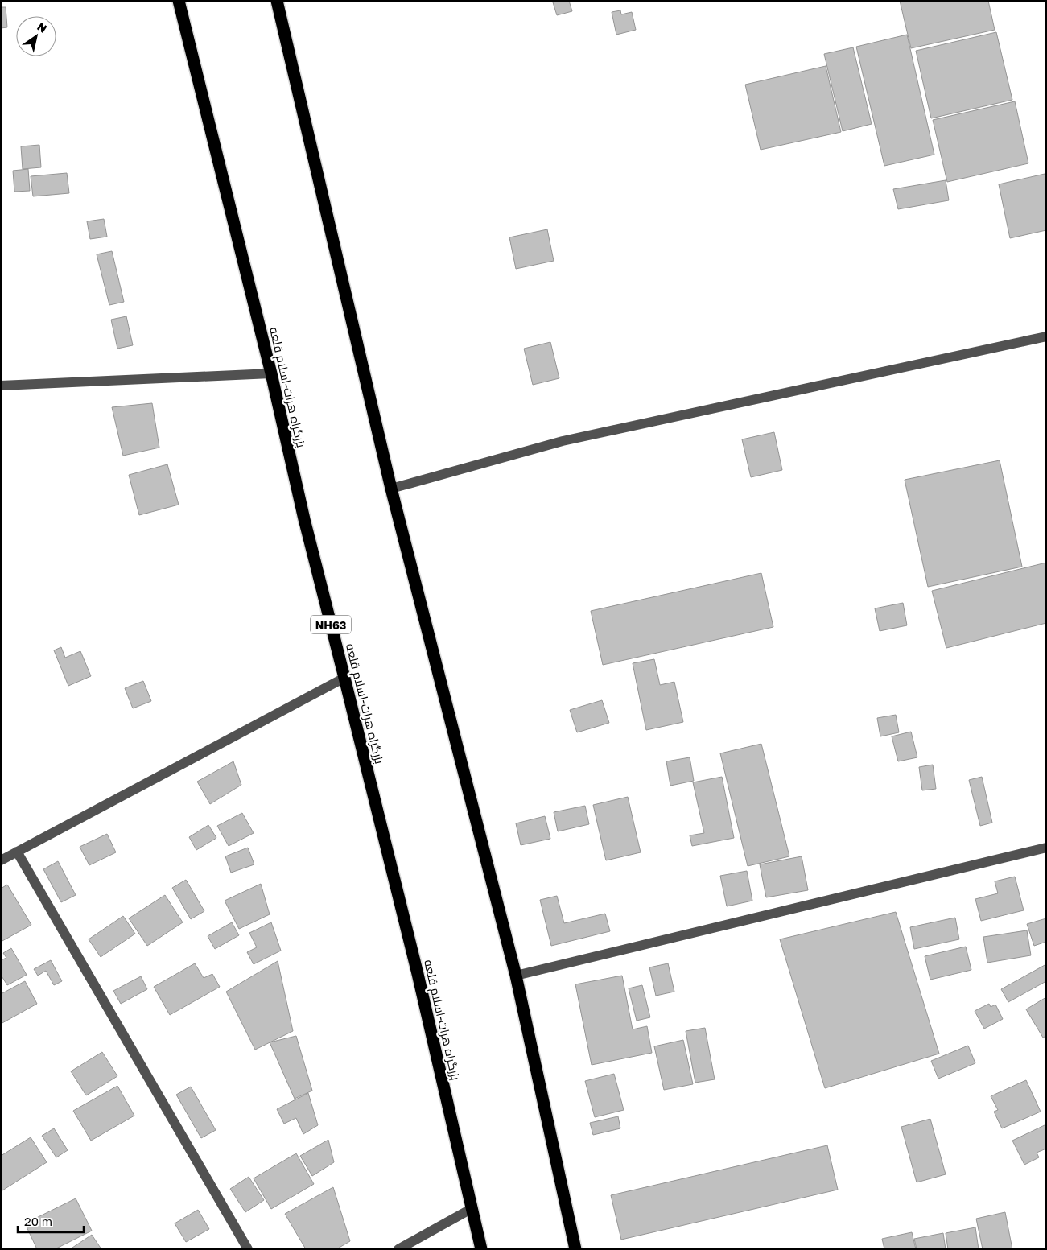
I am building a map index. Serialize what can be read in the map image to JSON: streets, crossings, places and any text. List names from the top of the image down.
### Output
{
  "streets": {
    "highway": ["بزرگراه هرات-اسلام قلعه", "NH63"]
  },
  "scale_bar": "20 m",
  "north": "top right"
}
